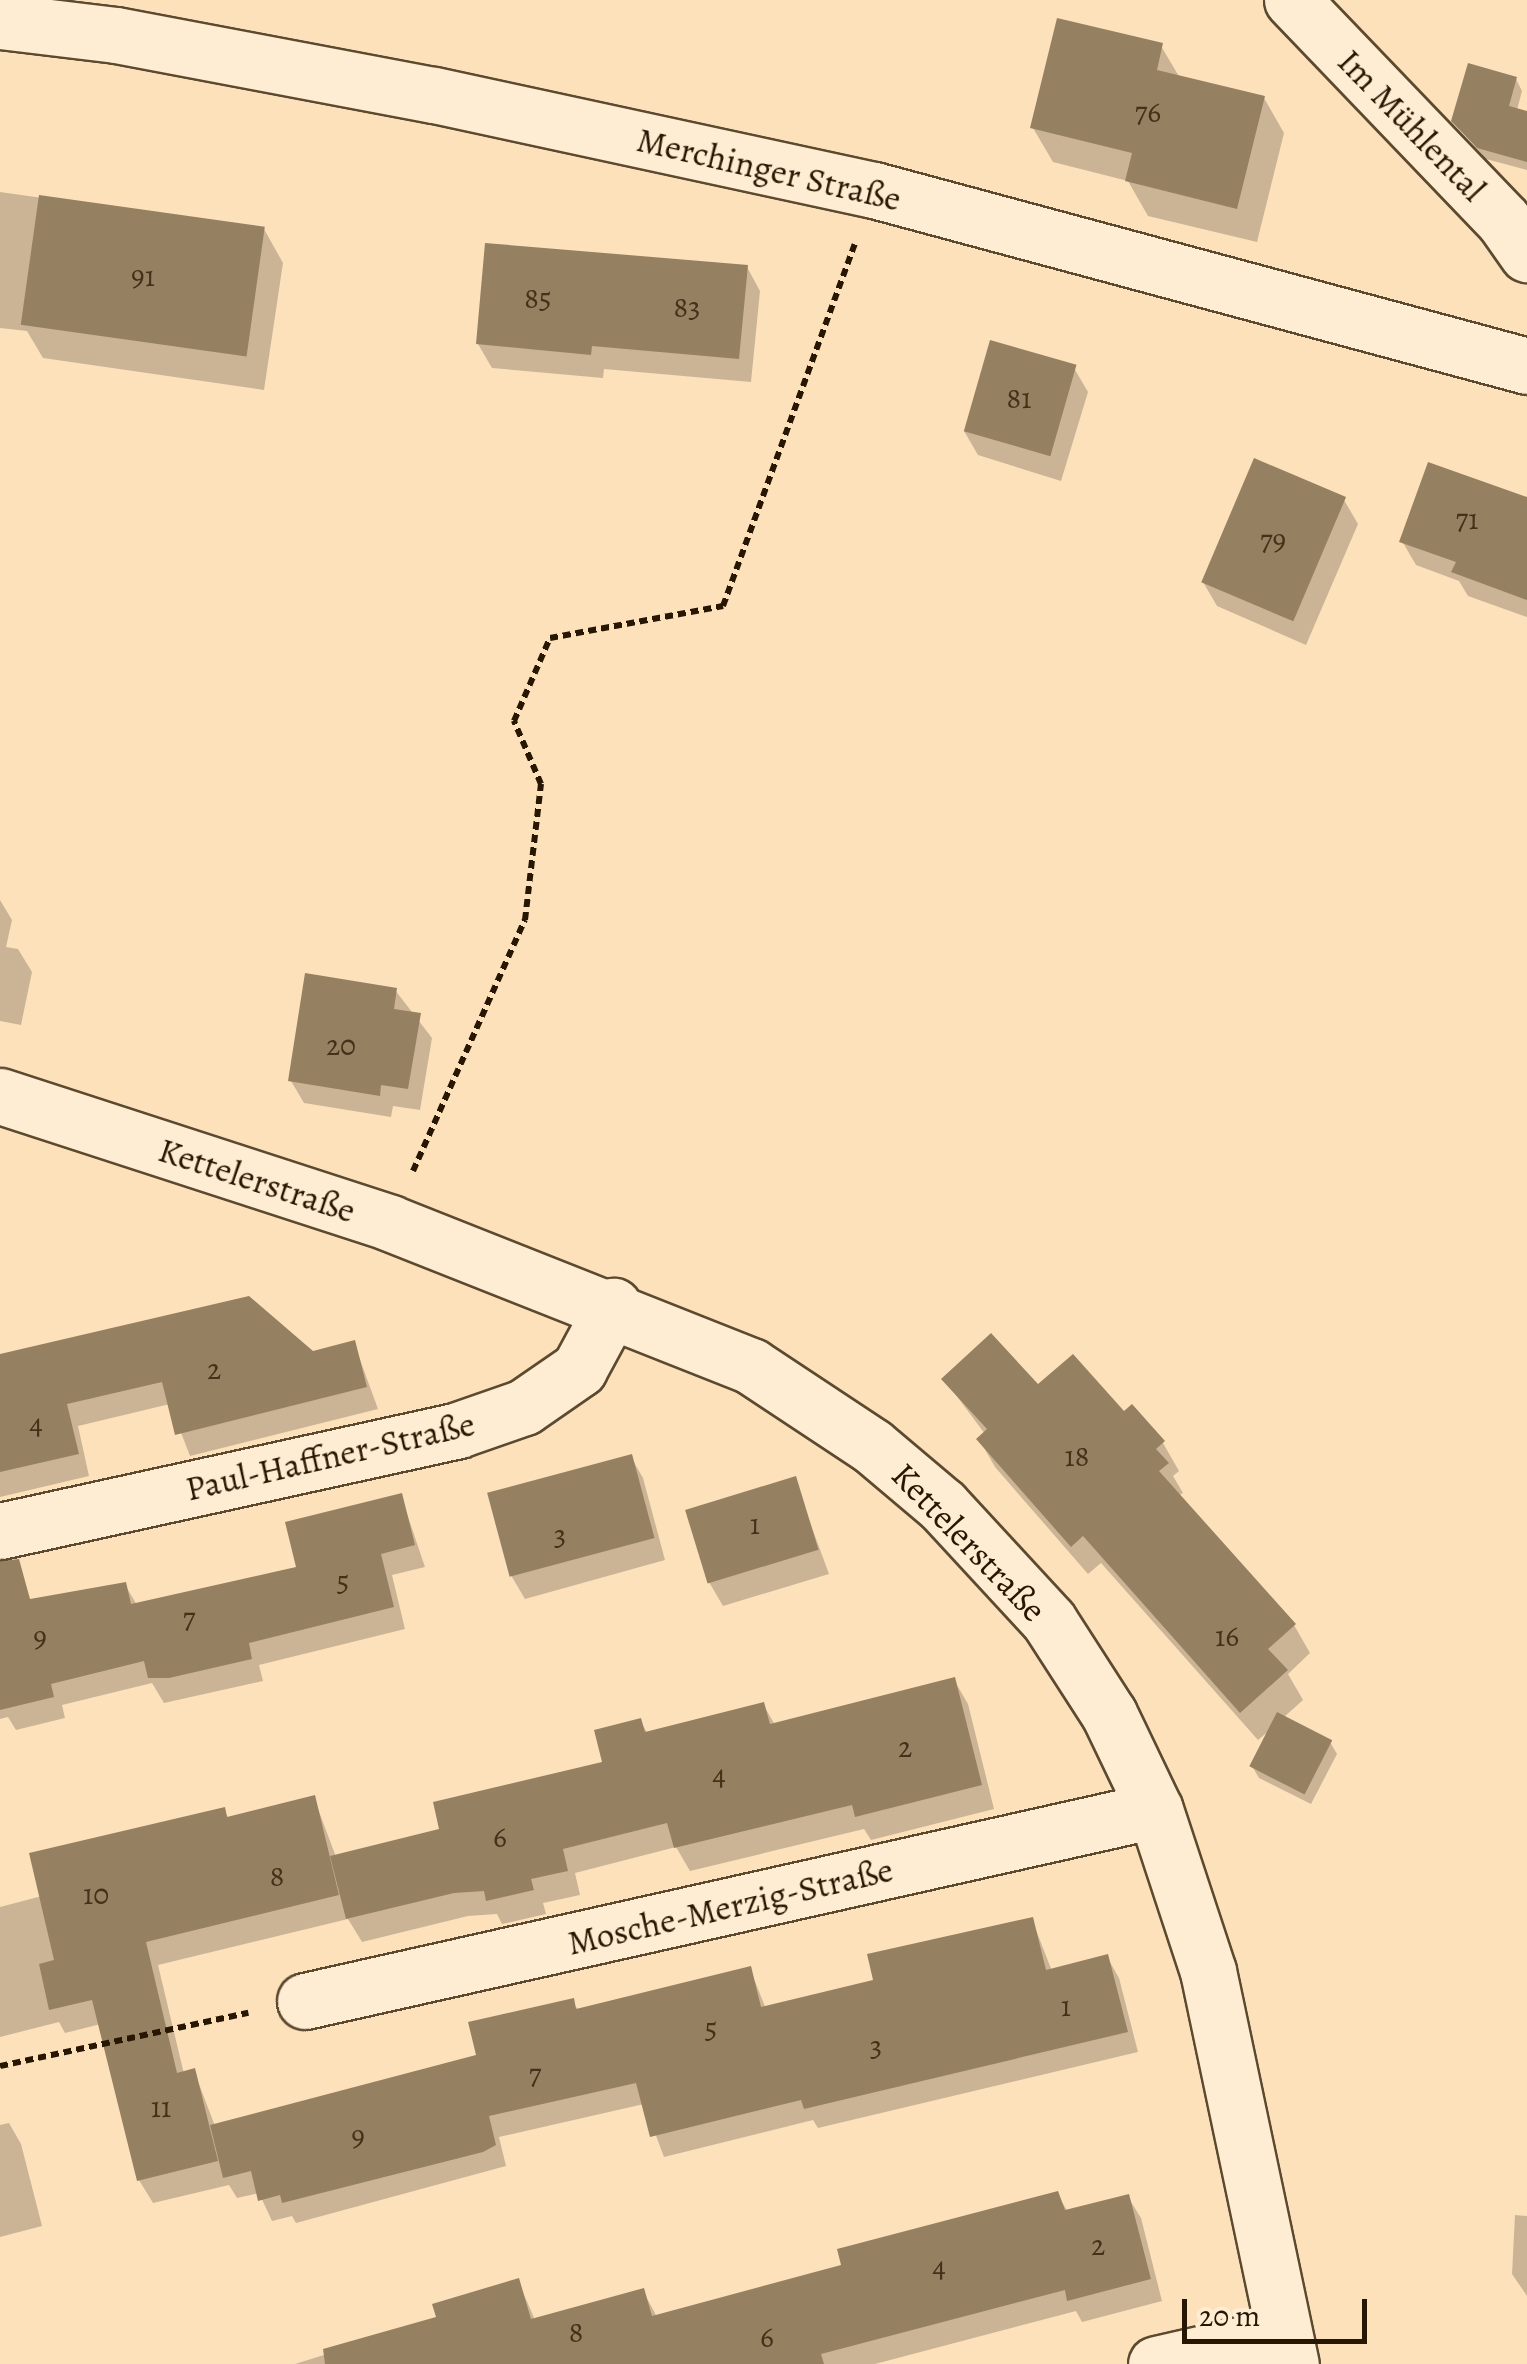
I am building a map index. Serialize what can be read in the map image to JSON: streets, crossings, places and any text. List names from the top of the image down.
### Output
{
  "streets": {
    "street": [
      "Im Mühlental",
      "Merchinger Straße",
      "Kettelerstraße",
      "Paul-Haffner-Straße",
      "Mosche-Merzig-Straße"
    ]
  },
  "crossings": [
    ["Kettelerstraße", "Paul-Haffner-Straße"],
    ["Kettelerstraße", "Mosche-Merzig-Straße"]
  ],
  "house_numbers": [
    "76",
    "91",
    "85",
    "83",
    "81",
    "71",
    "79",
    "20",
    "2",
    "4",
    "18",
    "1",
    "3",
    "5",
    "7",
    "16",
    "9",
    "2",
    "4",
    "6",
    "8",
    "10",
    "1",
    "5",
    "3",
    "7",
    "11",
    "9",
    "2",
    "4",
    "8",
    "6"
  ],
  "scale_bar": "20 m"
}
